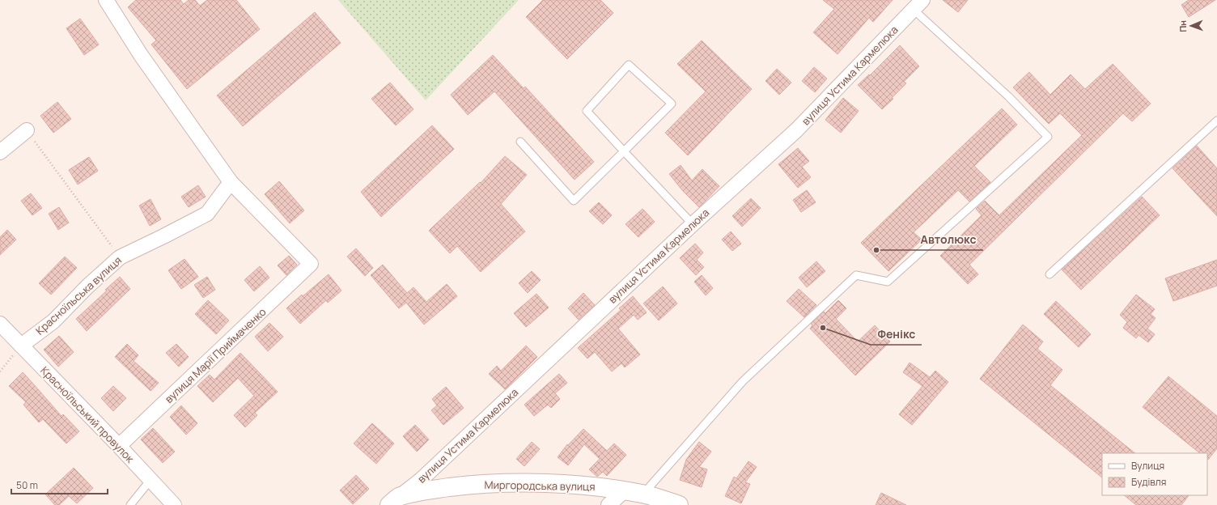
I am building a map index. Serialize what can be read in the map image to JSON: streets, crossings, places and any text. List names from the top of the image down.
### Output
{
  "streets": {
    "main road": ["Миргородська вулиця"],
    "street": [
      "вулиця Устима Кармелюка",
      "Красноїльська вулиця",
      "вулиця Марії Приймаченко",
      "Красноїльський провулок"
    ]
  },
  "crossings": [
    ["вулиця Устима Кармелюка", "Миргородська вулиця"],
    ["Красноїльська вулиця", "вулиця Марії Приймаченко"],
    ["Красноїльська вулиця", "Красноїльський провулок"],
    ["вулиця Марії Приймаченко", "Красноїльський провулок"]
  ],
  "places": ["Автолюкс", "Фенікс"],
  "legend": ["Вулиця", "Будівля"],
  "scale_bar": "50 m",
  "north": "left"
}
